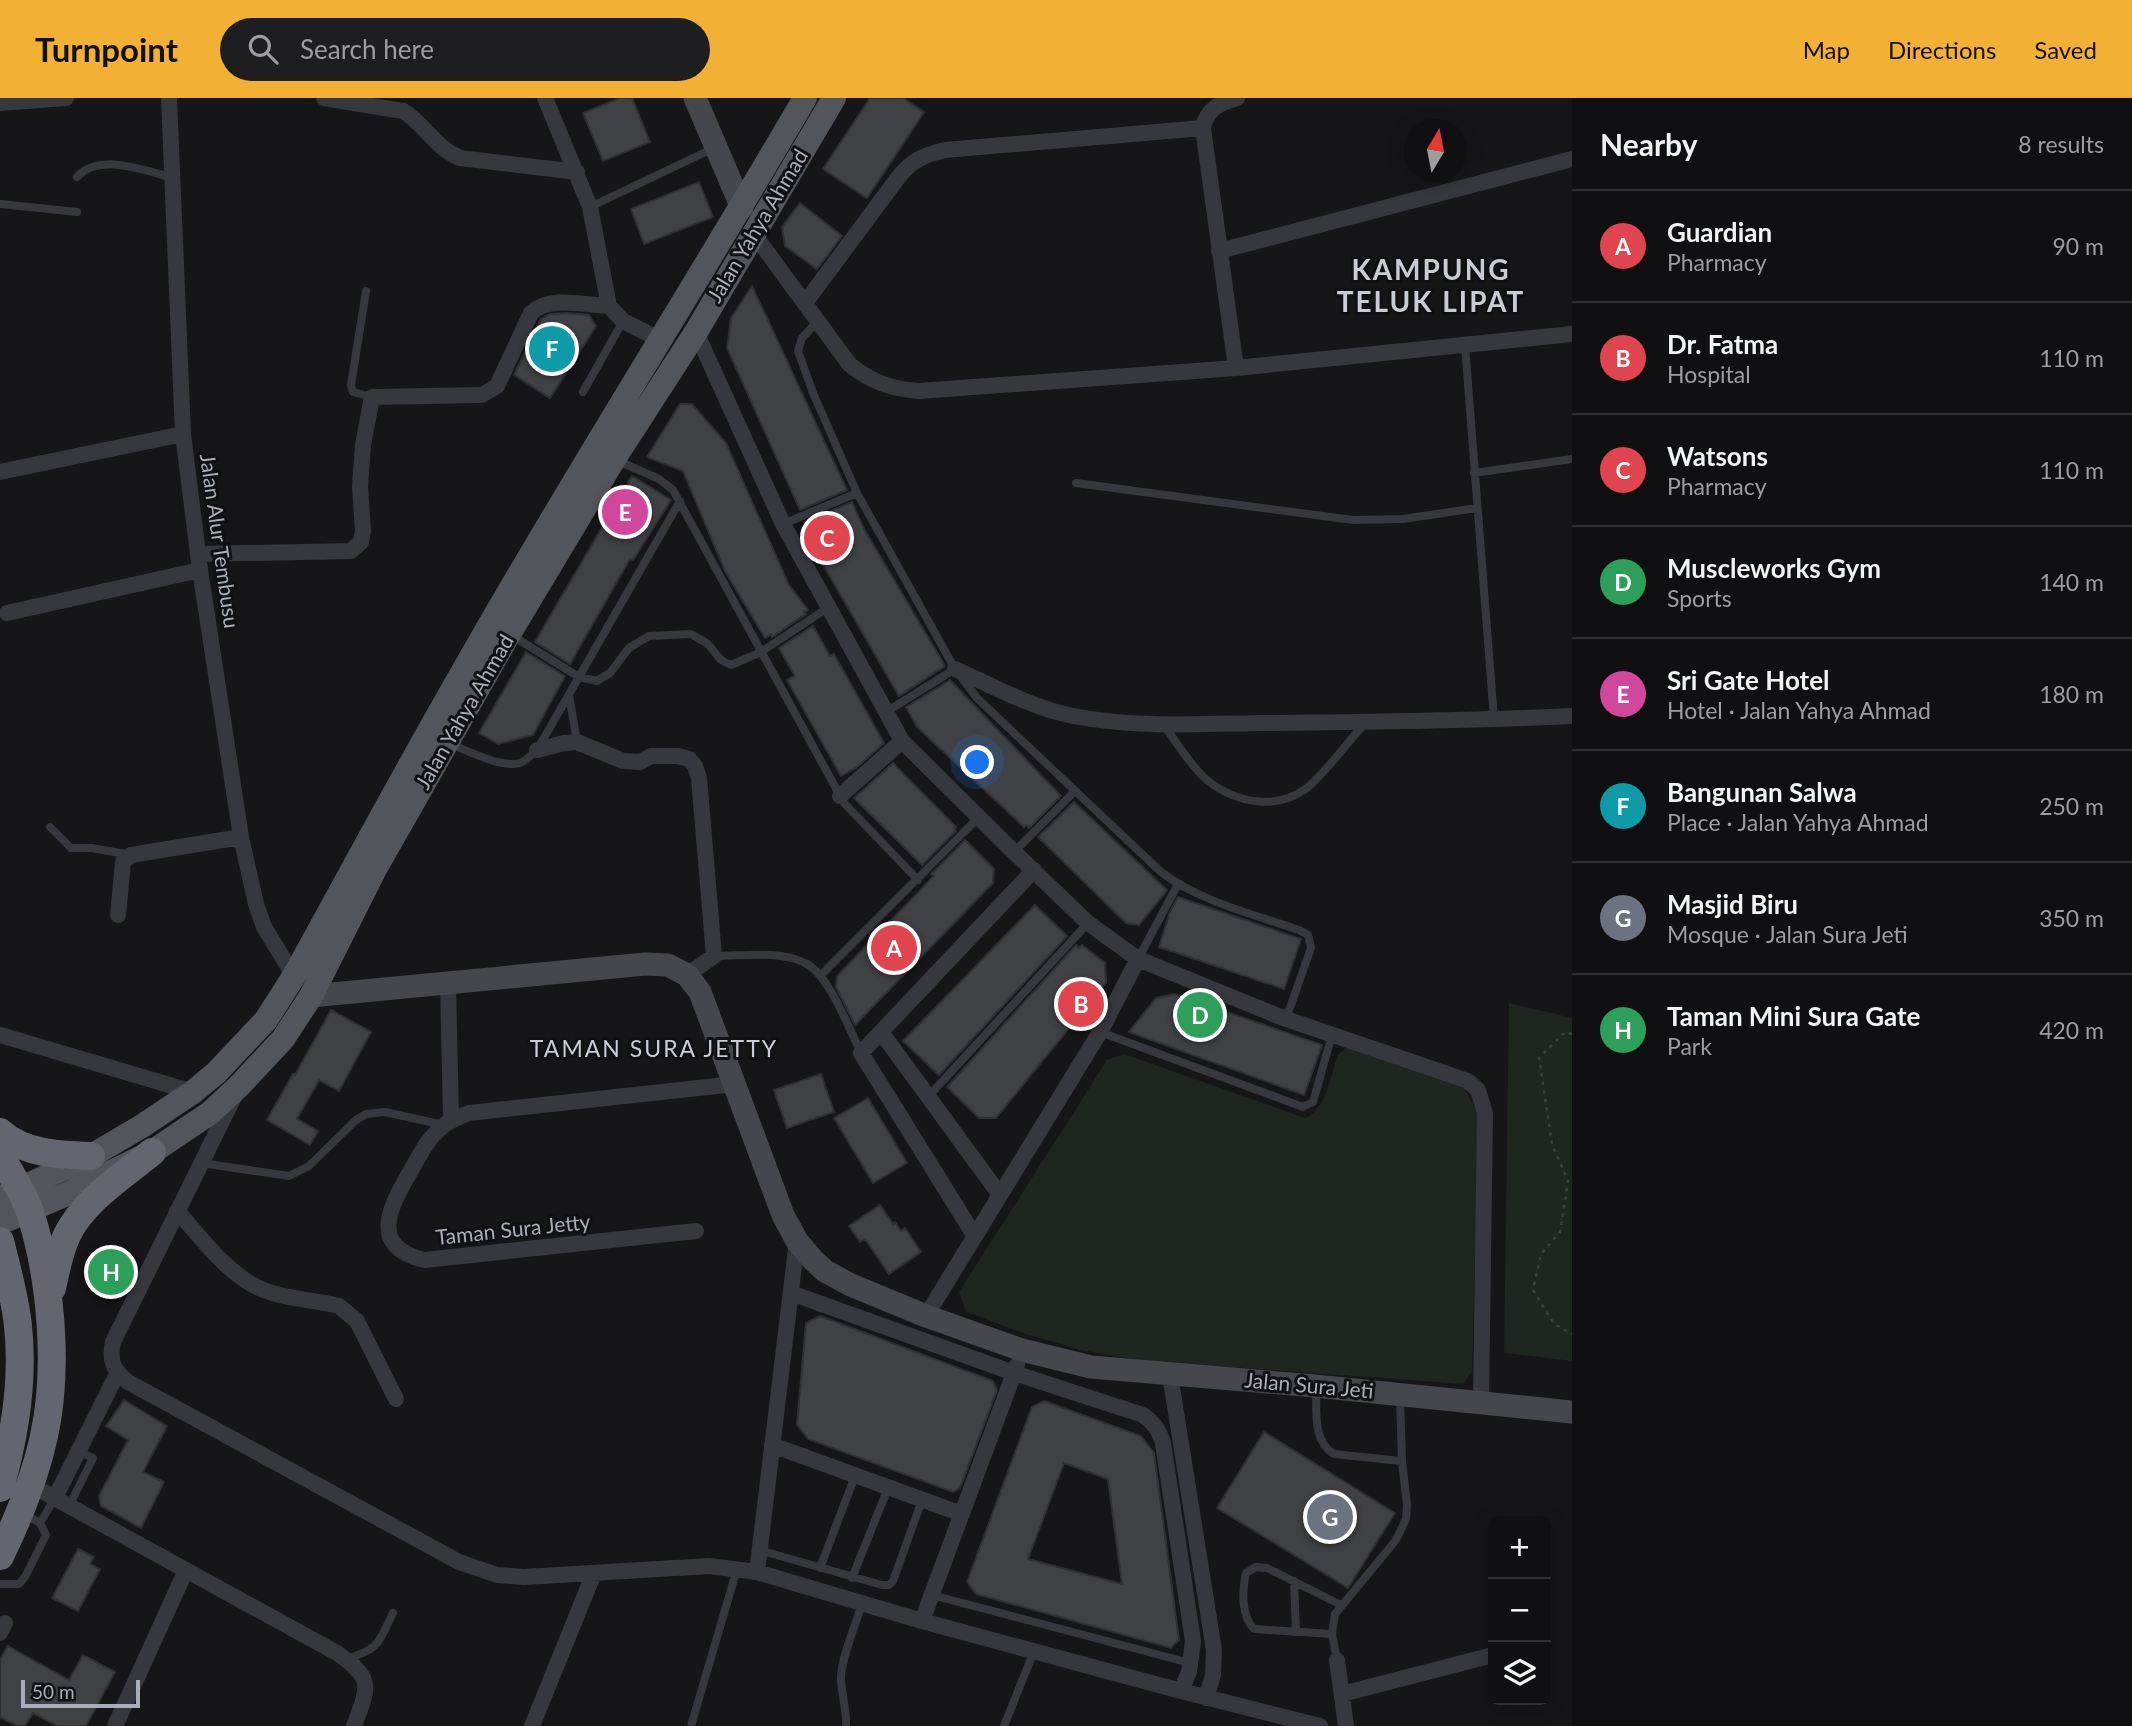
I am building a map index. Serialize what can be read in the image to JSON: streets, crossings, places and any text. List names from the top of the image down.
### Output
{
  "streets": {
    "main road": ["Jalan Yahya Ahmad"],
    "street": ["Jalan Alur Tembusu", "Taman Sura Jetty", "Jalan Sura Jeti"]
  },
  "crossings": [
    ["Jalan Yahya Ahmad", "Jalan Alur Tembusu"]
  ],
  "districts": ["KAMPUNG TELUK LIPAT", "TAMAN SURA JETTY"],
  "scale_bar": "50 m",
  "north": "top",
  "page": {
    "header": "Turnpoint",
    "search": "Search here",
    "nav": ["Map", "Directions", "Saved"],
    "heading": ["Nearby", "8 results"],
    "list": [
      {
        "mark": "A",
        "name": "Guardian",
        "note": "Pharmacy",
        "value": "90 m"
      },
      {
        "mark": "B",
        "name": "Dr. Fatma",
        "note": "Hospital",
        "value": "110 m"
      },
      {
        "mark": "C",
        "name": "Watsons",
        "note": "Pharmacy",
        "value": "110 m"
      },
      {
        "mark": "D",
        "name": "Muscleworks Gym",
        "note": "Sports",
        "value": "140 m"
      },
      {
        "mark": "E",
        "name": "Sri Gate Hotel",
        "note": "Hotel · Jalan Yahya Ahmad",
        "value": "180 m"
      },
      {
        "mark": "F",
        "name": "Bangunan Salwa",
        "note": "Place · Jalan Yahya Ahmad",
        "value": "250 m"
      },
      {
        "mark": "G",
        "name": "Masjid Biru",
        "note": "Mosque · Jalan Sura Jeti",
        "value": "350 m"
      },
      {
        "mark": "H",
        "name": "Taman Mini Sura Gate",
        "note": "Park",
        "value": "420 m"
      }
    ],
    "pins": [
      "F",
      "E",
      "C",
      "A",
      "B",
      "D",
      "H",
      "G"
    ],
    "map_buttons": ["+", "−"],
    "scale": "50 m"
  }
}
